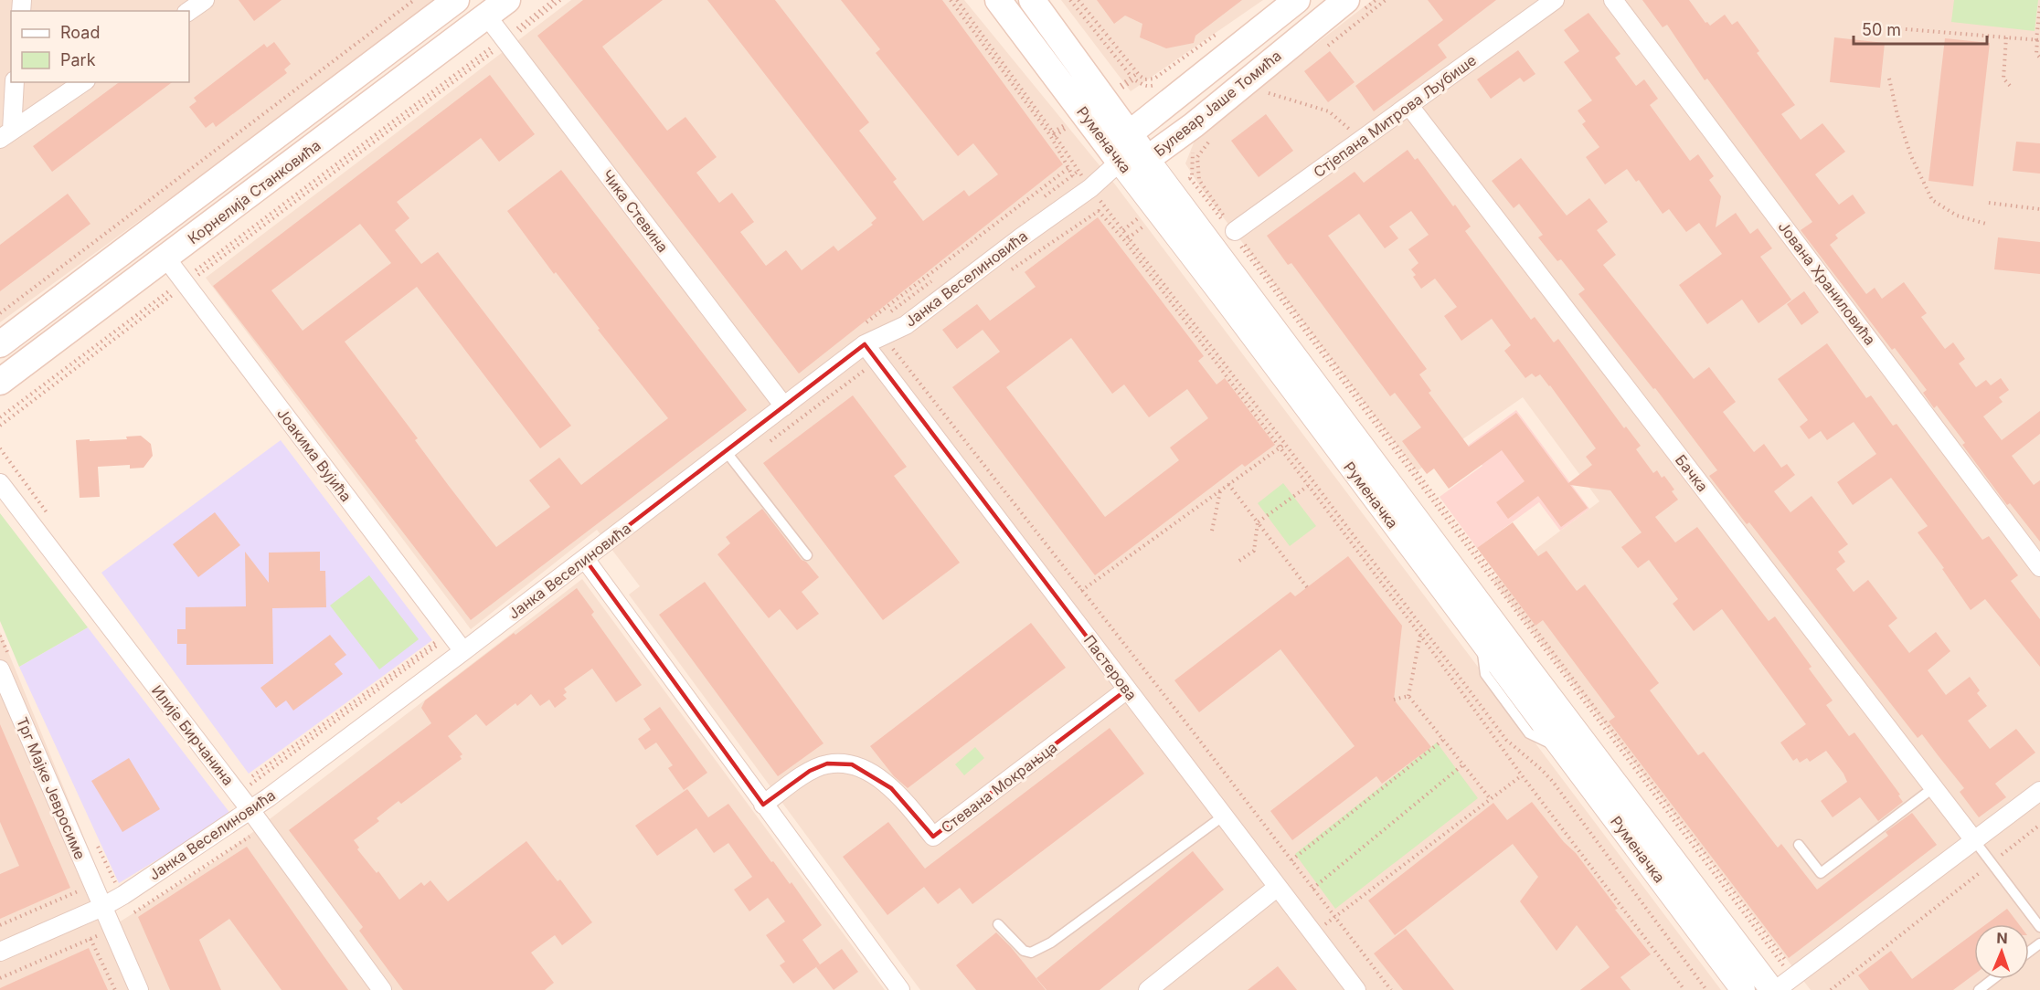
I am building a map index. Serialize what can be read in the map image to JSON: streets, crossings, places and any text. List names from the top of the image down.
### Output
{
  "streets": {
    "main road": ["Булевар Јаше Томића", "Руменачка", "Корнелија Станковића"],
    "street": [
      "Стјепана Митрова Љубише",
      "Чика Стевина",
      "Јанка Веселиновића",
      "Јована Храниловића",
      "Јоакима Вујића",
      "Бачка",
      "Пастерова",
      "Илије Бирчанина",
      "Стевана Мокрањца",
      "Трг Мајке Јевросиме"
    ]
  },
  "crossings": [
    ["Булевар Јаше Томића", "Руменачка"],
    ["Булевар Јаше Томића", "Јанка Веселиновића"],
    ["Стјепана Митрова Љубише", "Бачка"],
    ["Руменачка", "Јанка Веселиновића"],
    ["Корнелија Станковића", "Чика Стевина"],
    ["Корнелија Станковића", "Јоакима Вујића"],
    ["Чика Стевина", "Јанка Веселиновића"],
    ["Јанка Веселиновића", "Јоакима Вујића"],
    ["Јанка Веселиновића", "Пастерова"],
    ["Јанка Веселиновића", "Илије Бирчанина"],
    ["Јанка Веселиновића", "Трг Мајке Јевросиме"],
    ["Пастерова", "Стевана Мокрањца"]
  ],
  "legend": ["Road", "Park"],
  "scale_bar": "50 m",
  "north": "top"
}
